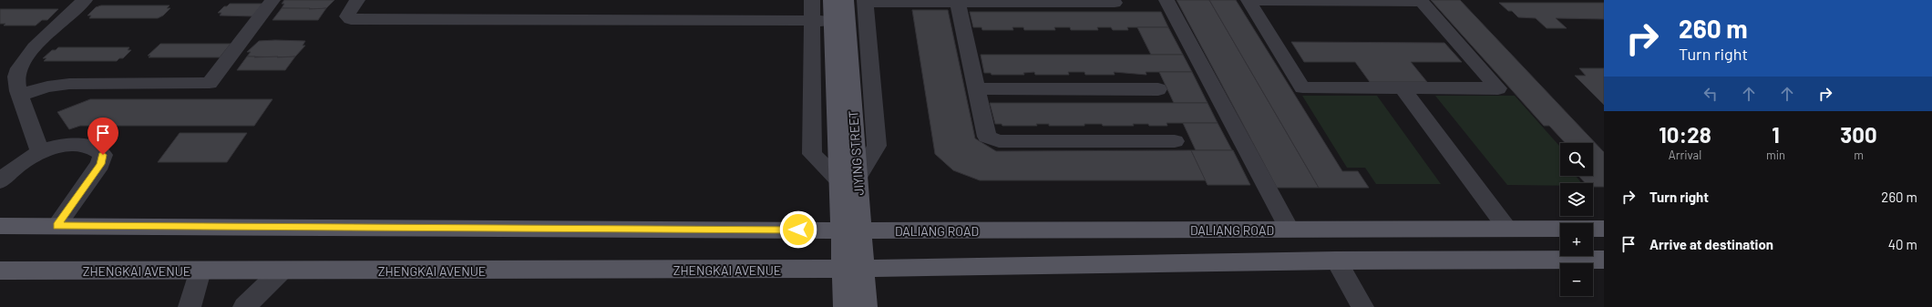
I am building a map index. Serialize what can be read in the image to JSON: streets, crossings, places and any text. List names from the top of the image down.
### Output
{
  "streets": {
    "main road": ["JIYING STREET", "DALIANG ROAD", "ZHENGKAI AVENUE"]
  },
  "crossings": [
    ["JIYING STREET", "DALIANG ROAD"],
    ["JIYING STREET", "ZHENGKAI AVENUE"]
  ],
  "page": {
    "turn": ["260 m", "Turn right"],
    "eta": [
      "10:28",
      "Arrival",
      "1",
      "min",
      "300",
      "m"
    ],
    "map_buttons": ["+", "−"],
    "list": [
      {
        "name": "Turn right",
        "value": "260 m"
      },
      {
        "name": "Arrive at destination",
        "value": "40 m"
      }
    ]
  }
}
